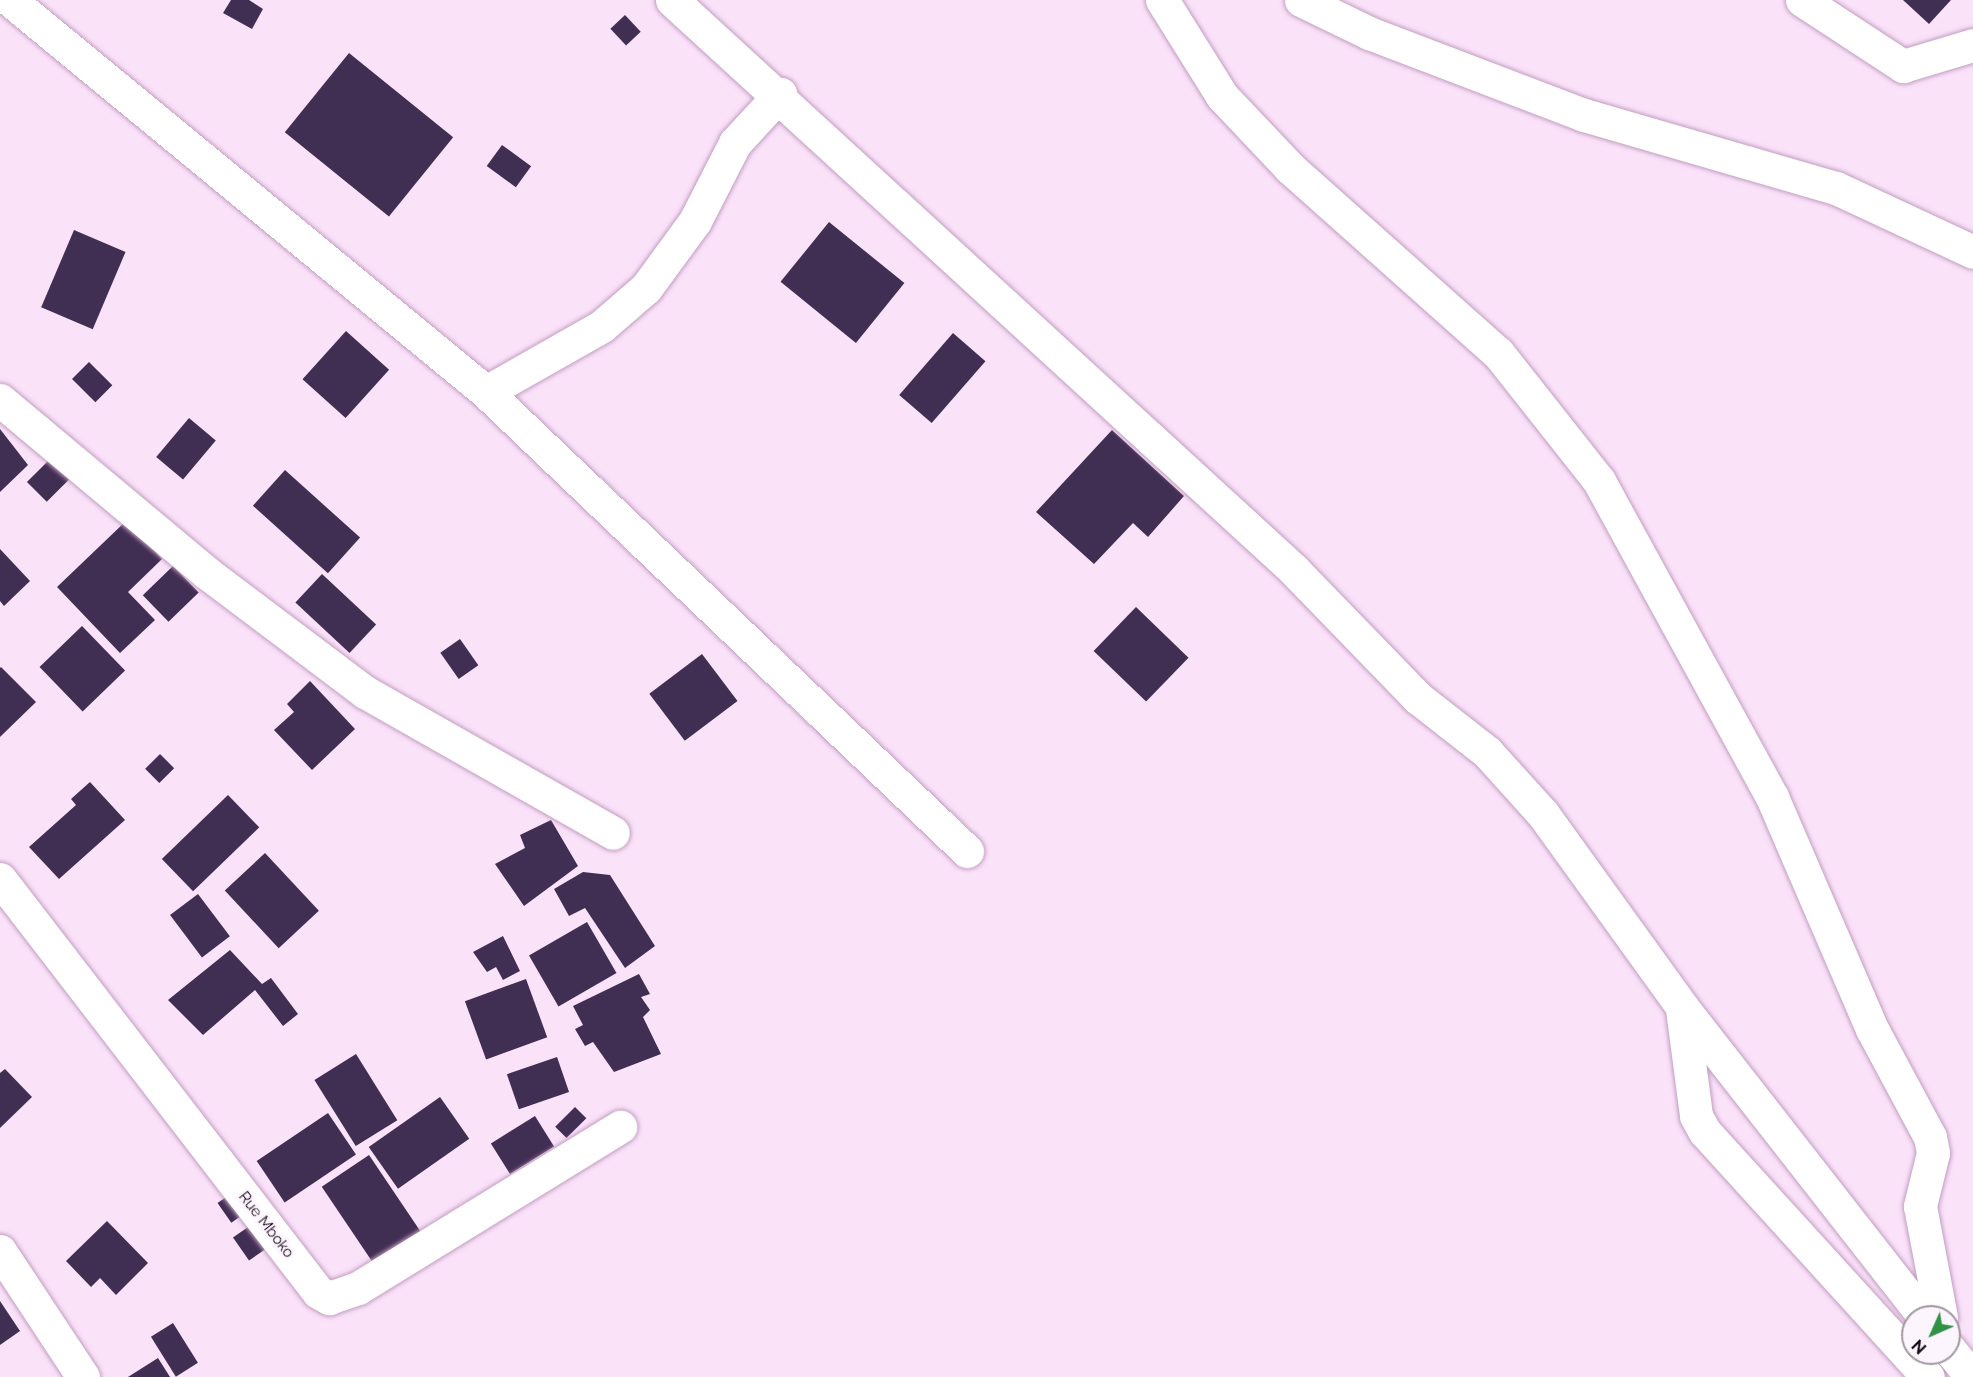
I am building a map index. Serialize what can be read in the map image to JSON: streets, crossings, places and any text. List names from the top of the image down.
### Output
{
  "streets": {
    "street": ["Rue Mboko"]
  },
  "north": "bottom left"
}
